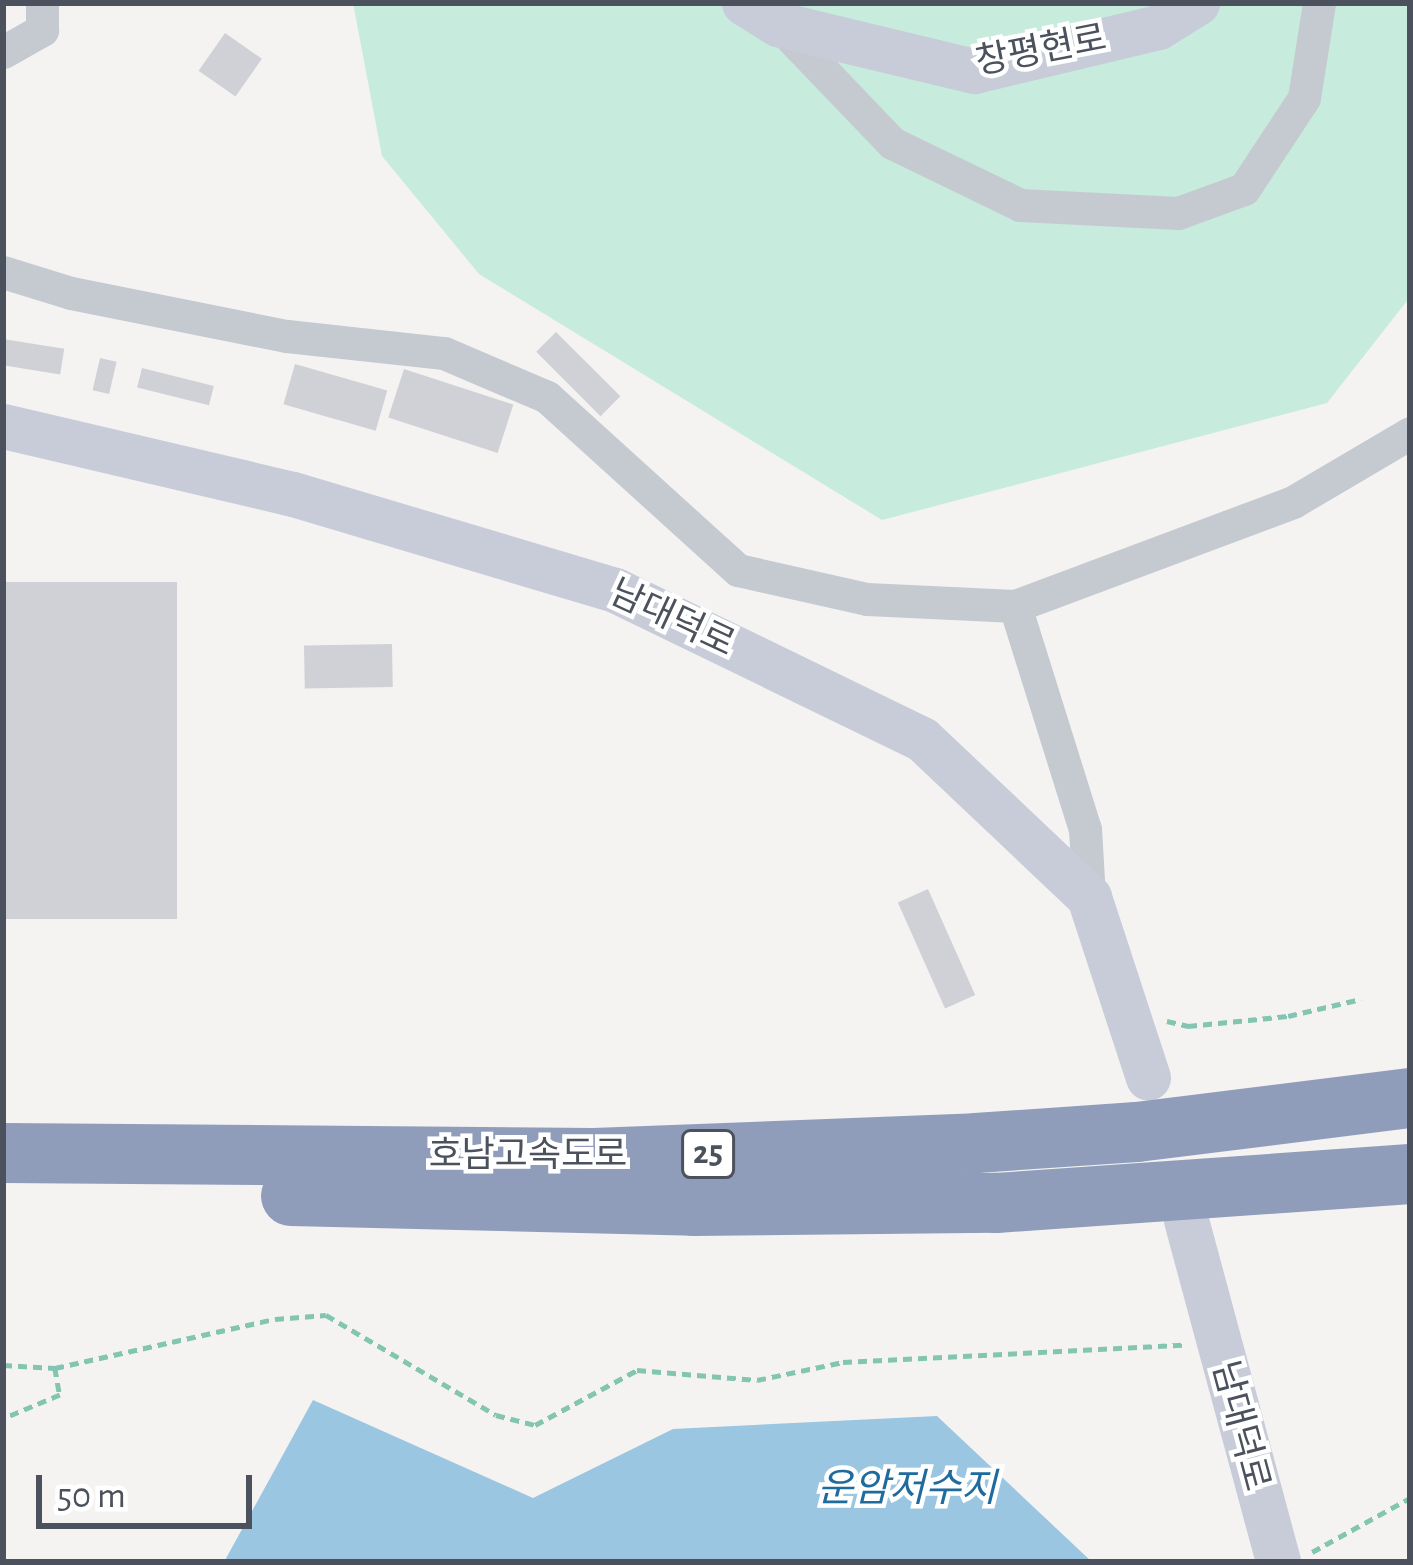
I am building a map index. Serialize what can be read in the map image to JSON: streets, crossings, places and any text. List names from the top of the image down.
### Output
{
  "streets": {
    "highway": ["25", "호남고속도로"],
    "main road": ["창평현로", "남대덕로"]
  },
  "water": ["운암저수지"],
  "scale_bar": "50 m"
}
